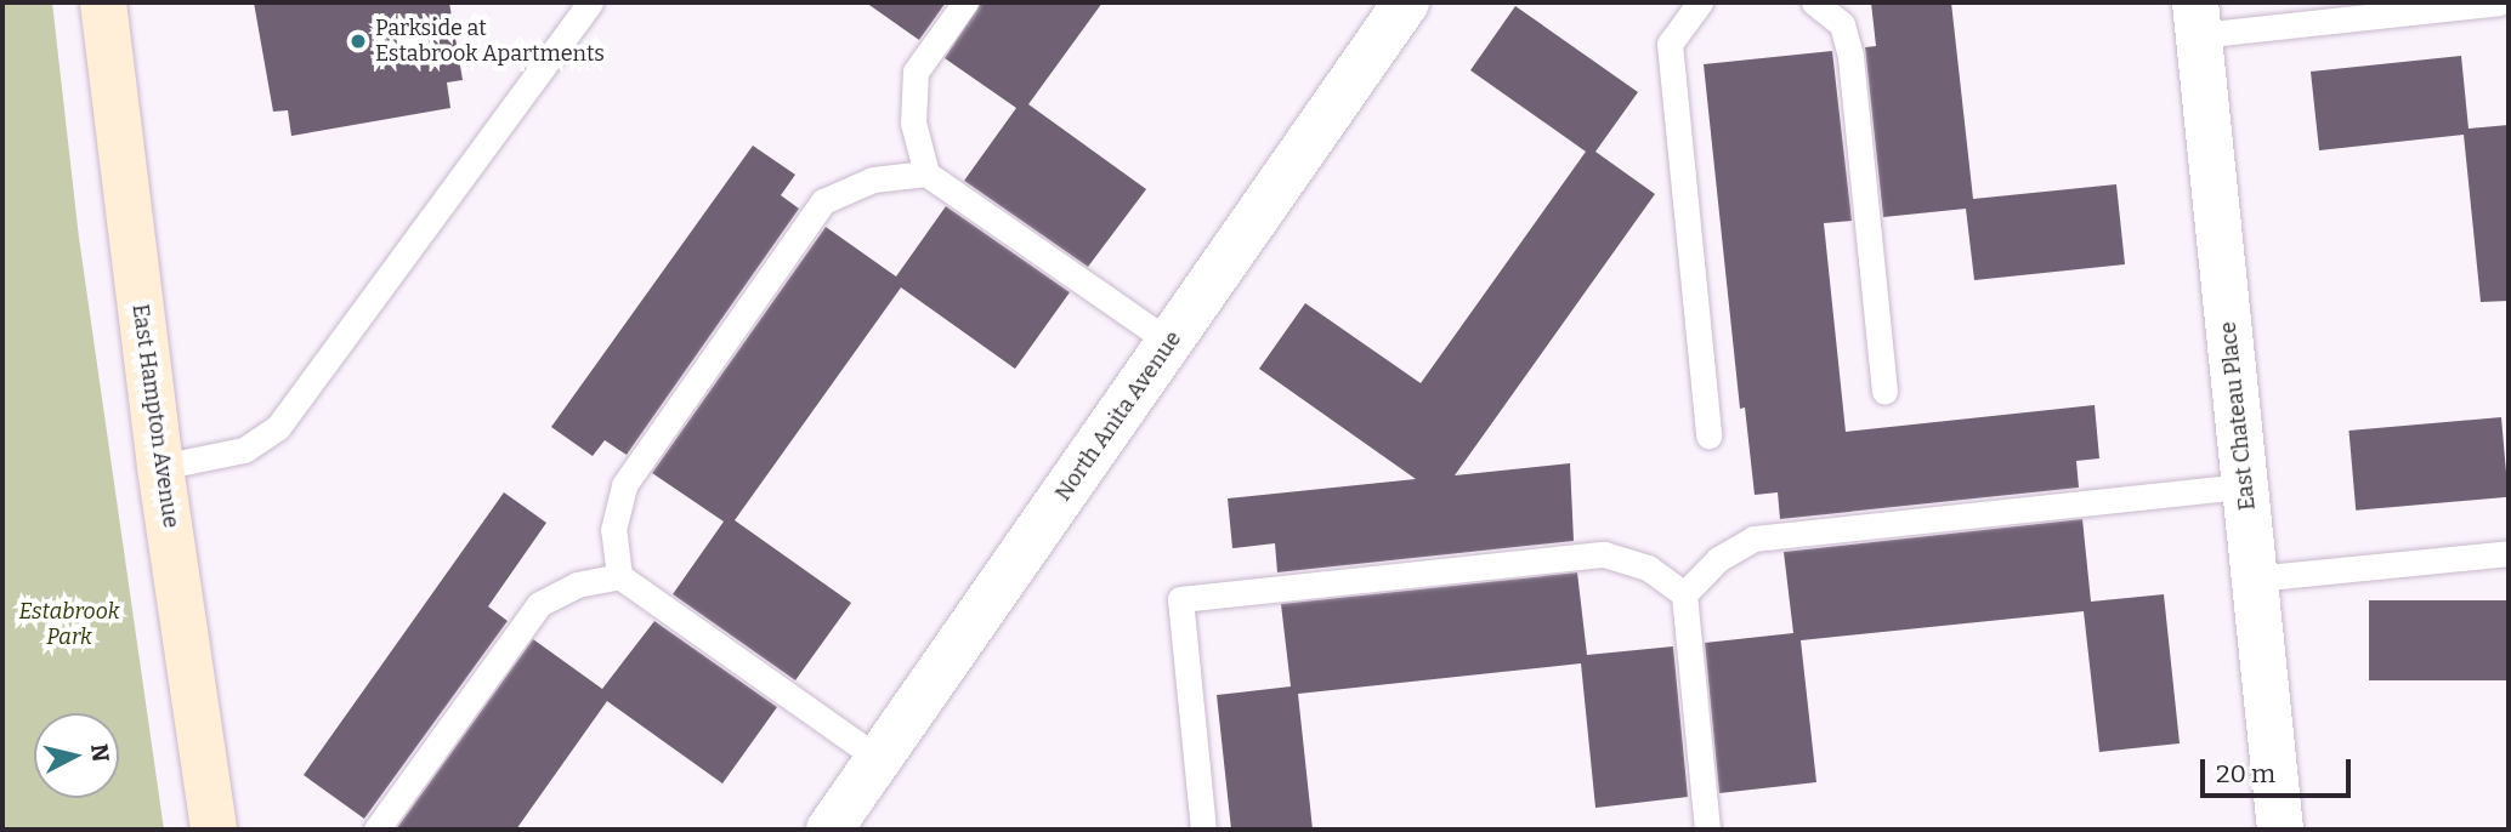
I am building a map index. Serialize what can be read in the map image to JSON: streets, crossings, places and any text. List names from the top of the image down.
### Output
{
  "streets": {
    "main road": ["East Hampton Avenue"],
    "street": ["North Anita Avenue", "East Chateau Place"]
  },
  "parks": ["Estabrook Park"],
  "places": ["Parkside at Estabrook Apartments"],
  "scale_bar": "20 m",
  "north": "right"
}
